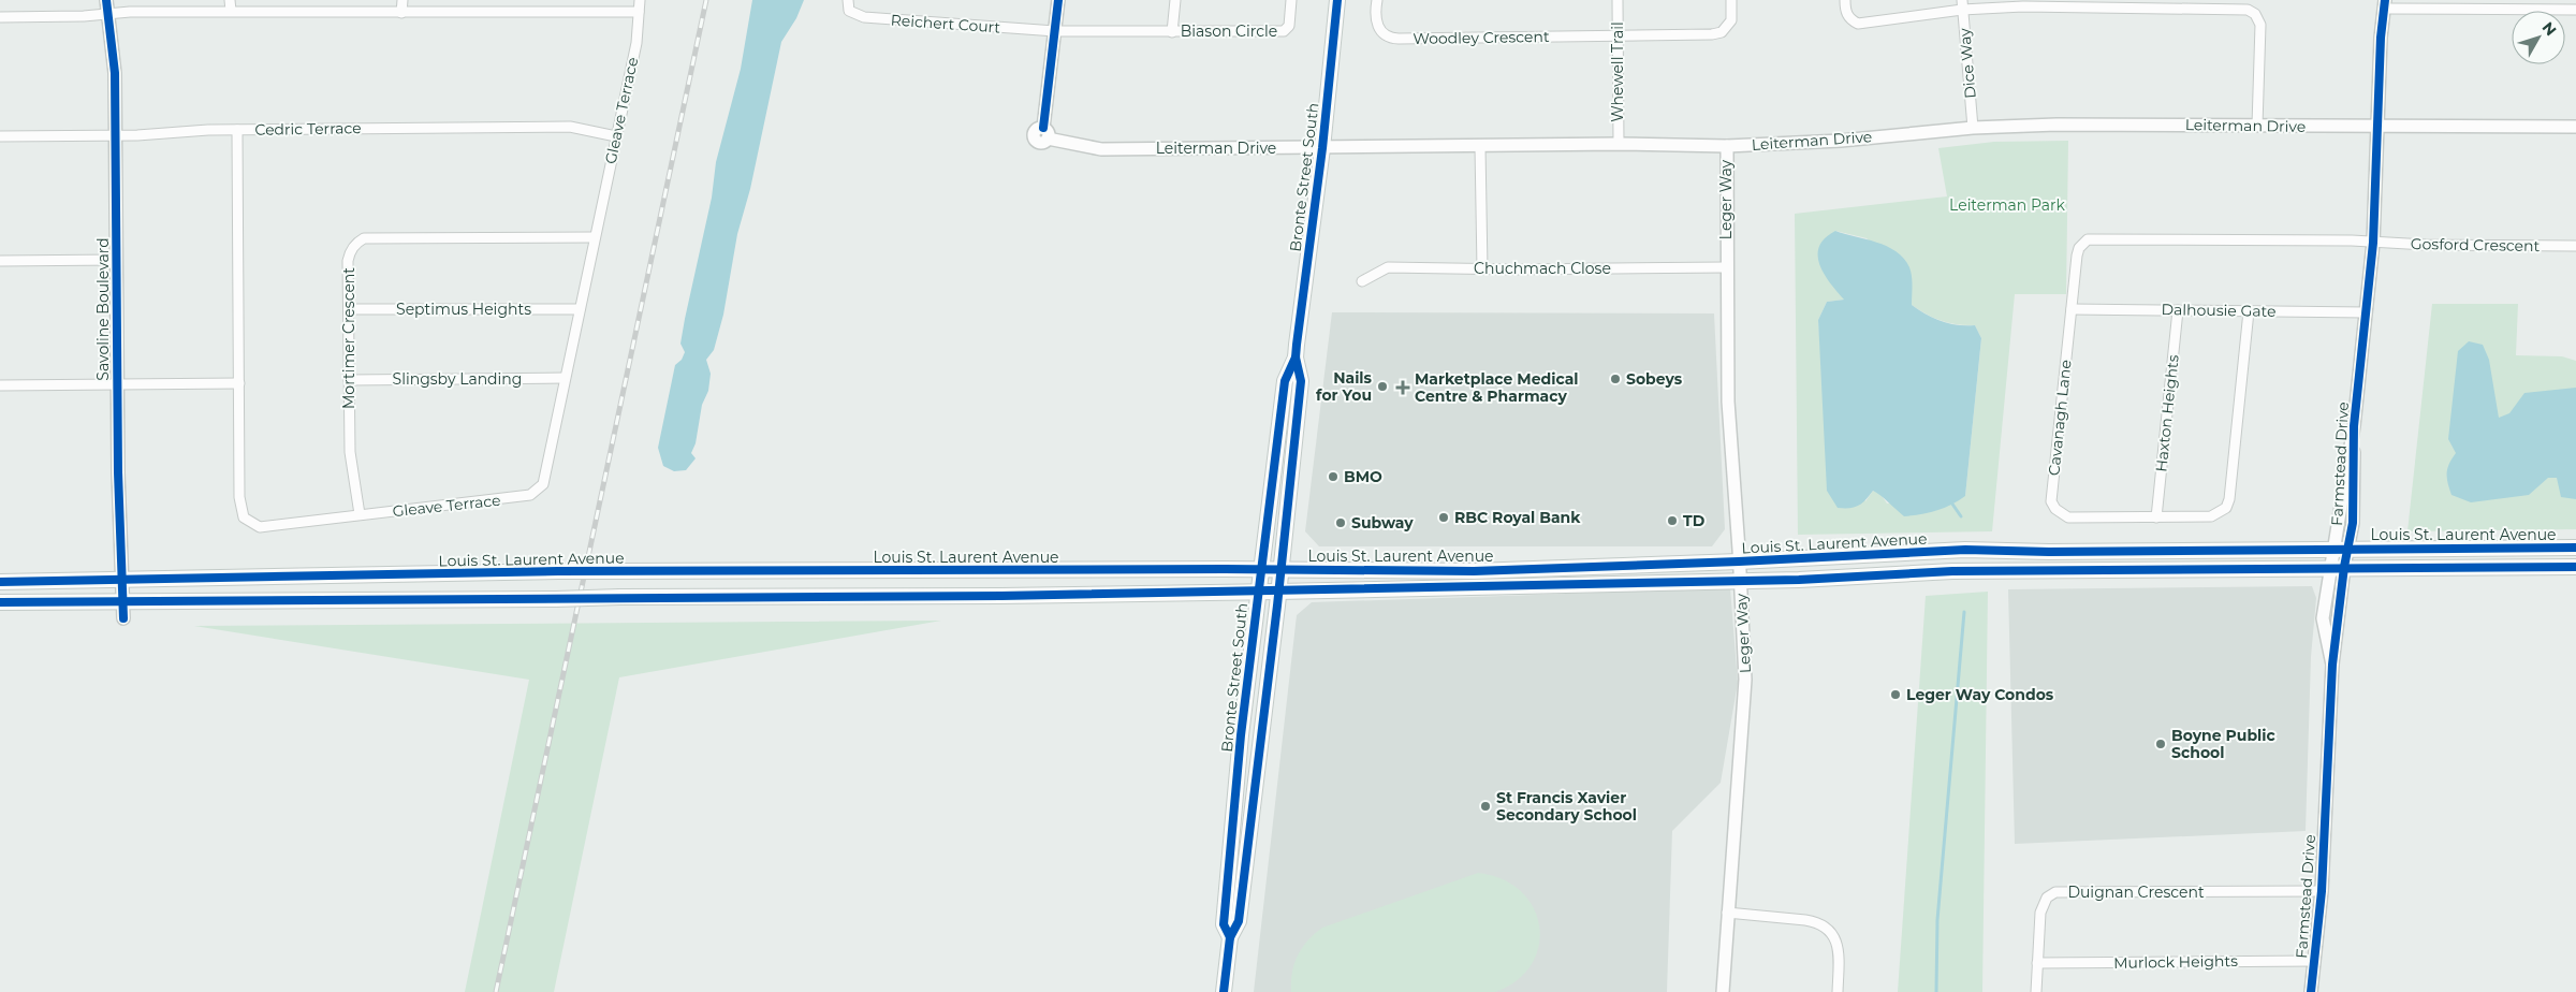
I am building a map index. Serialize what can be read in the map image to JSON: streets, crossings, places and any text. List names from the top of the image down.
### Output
{
  "streets": {
    "main road": ["Bronte Street South", "Louis St. Laurent Avenue"],
    "street": [
      "Reichert Court",
      "Biason Circle",
      "Woodley Crescent",
      "Dice Way",
      "Whewell Trail",
      "Gleave Terrace",
      "Leiterman Drive",
      "Cedric Terrace",
      "Leger Way",
      "Gosford Crescent",
      "Chuchmach Close",
      "Savoline Boulevard",
      "Septimus Heights",
      "Dalhousie Gate",
      "Mortimer Crescent",
      "Slingsby Landing",
      "Haxton Heights",
      "Cavanagh Lane",
      "Farmstead Drive",
      "Duignan Crescent",
      "Murlock Heights"
    ]
  },
  "crossings": [
    ["Reichert Court", "Biason Circle"],
    ["Reichert Court", "Leiterman Drive"],
    ["Biason Circle", "Leiterman Drive"],
    ["Woodley Crescent", "Whewell Trail"],
    ["Dice Way", "Leiterman Drive"],
    ["Whewell Trail", "Leiterman Drive"],
    ["Gleave Terrace", "Cedric Terrace"],
    ["Gleave Terrace", "Septimus Heights"],
    ["Gleave Terrace", "Mortimer Crescent"],
    ["Gleave Terrace", "Slingsby Landing"],
    ["Leiterman Drive", "Bronte Street South"],
    ["Leiterman Drive", "Leger Way"],
    ["Leiterman Drive", "Farmstead Drive"],
    ["Cedric Terrace", "Savoline Boulevard"],
    ["Bronte Street South", "Louis St. Laurent Avenue"],
    ["Leger Way", "Chuchmach Close"],
    ["Leger Way", "Louis St. Laurent Avenue"],
    ["Gosford Crescent", "Cavanagh Lane"],
    ["Gosford Crescent", "Farmstead Drive"],
    ["Savoline Boulevard", "Louis St. Laurent Avenue"],
    ["Septimus Heights", "Mortimer Crescent"],
    ["Dalhousie Gate", "Haxton Heights"],
    ["Dalhousie Gate", "Cavanagh Lane"],
    ["Dalhousie Gate", "Farmstead Drive"],
    ["Mortimer Crescent", "Slingsby Landing"],
    ["Haxton Heights", "Cavanagh Lane"],
    ["Cavanagh Lane", "Farmstead Drive"],
    ["Farmstead Drive", "Louis St. Laurent Avenue"],
    ["Farmstead Drive", "Duignan Crescent"],
    ["Farmstead Drive", "Murlock Heights"],
    ["Duignan Crescent", "Murlock Heights"]
  ],
  "parks": ["Leiterman Park"],
  "places": {
    "other": [
      "Sobeys",
      "Nails for You",
      "BMO",
      "RBC Royal Bank",
      "TD",
      "Subway",
      "Leger Way Condos",
      "Boyne Public School",
      "St Francis Xavier Secondary School"
    ],
    "health": ["Marketplace Medical Centre & Pharmacy"]
  },
  "north": "top right"
}
